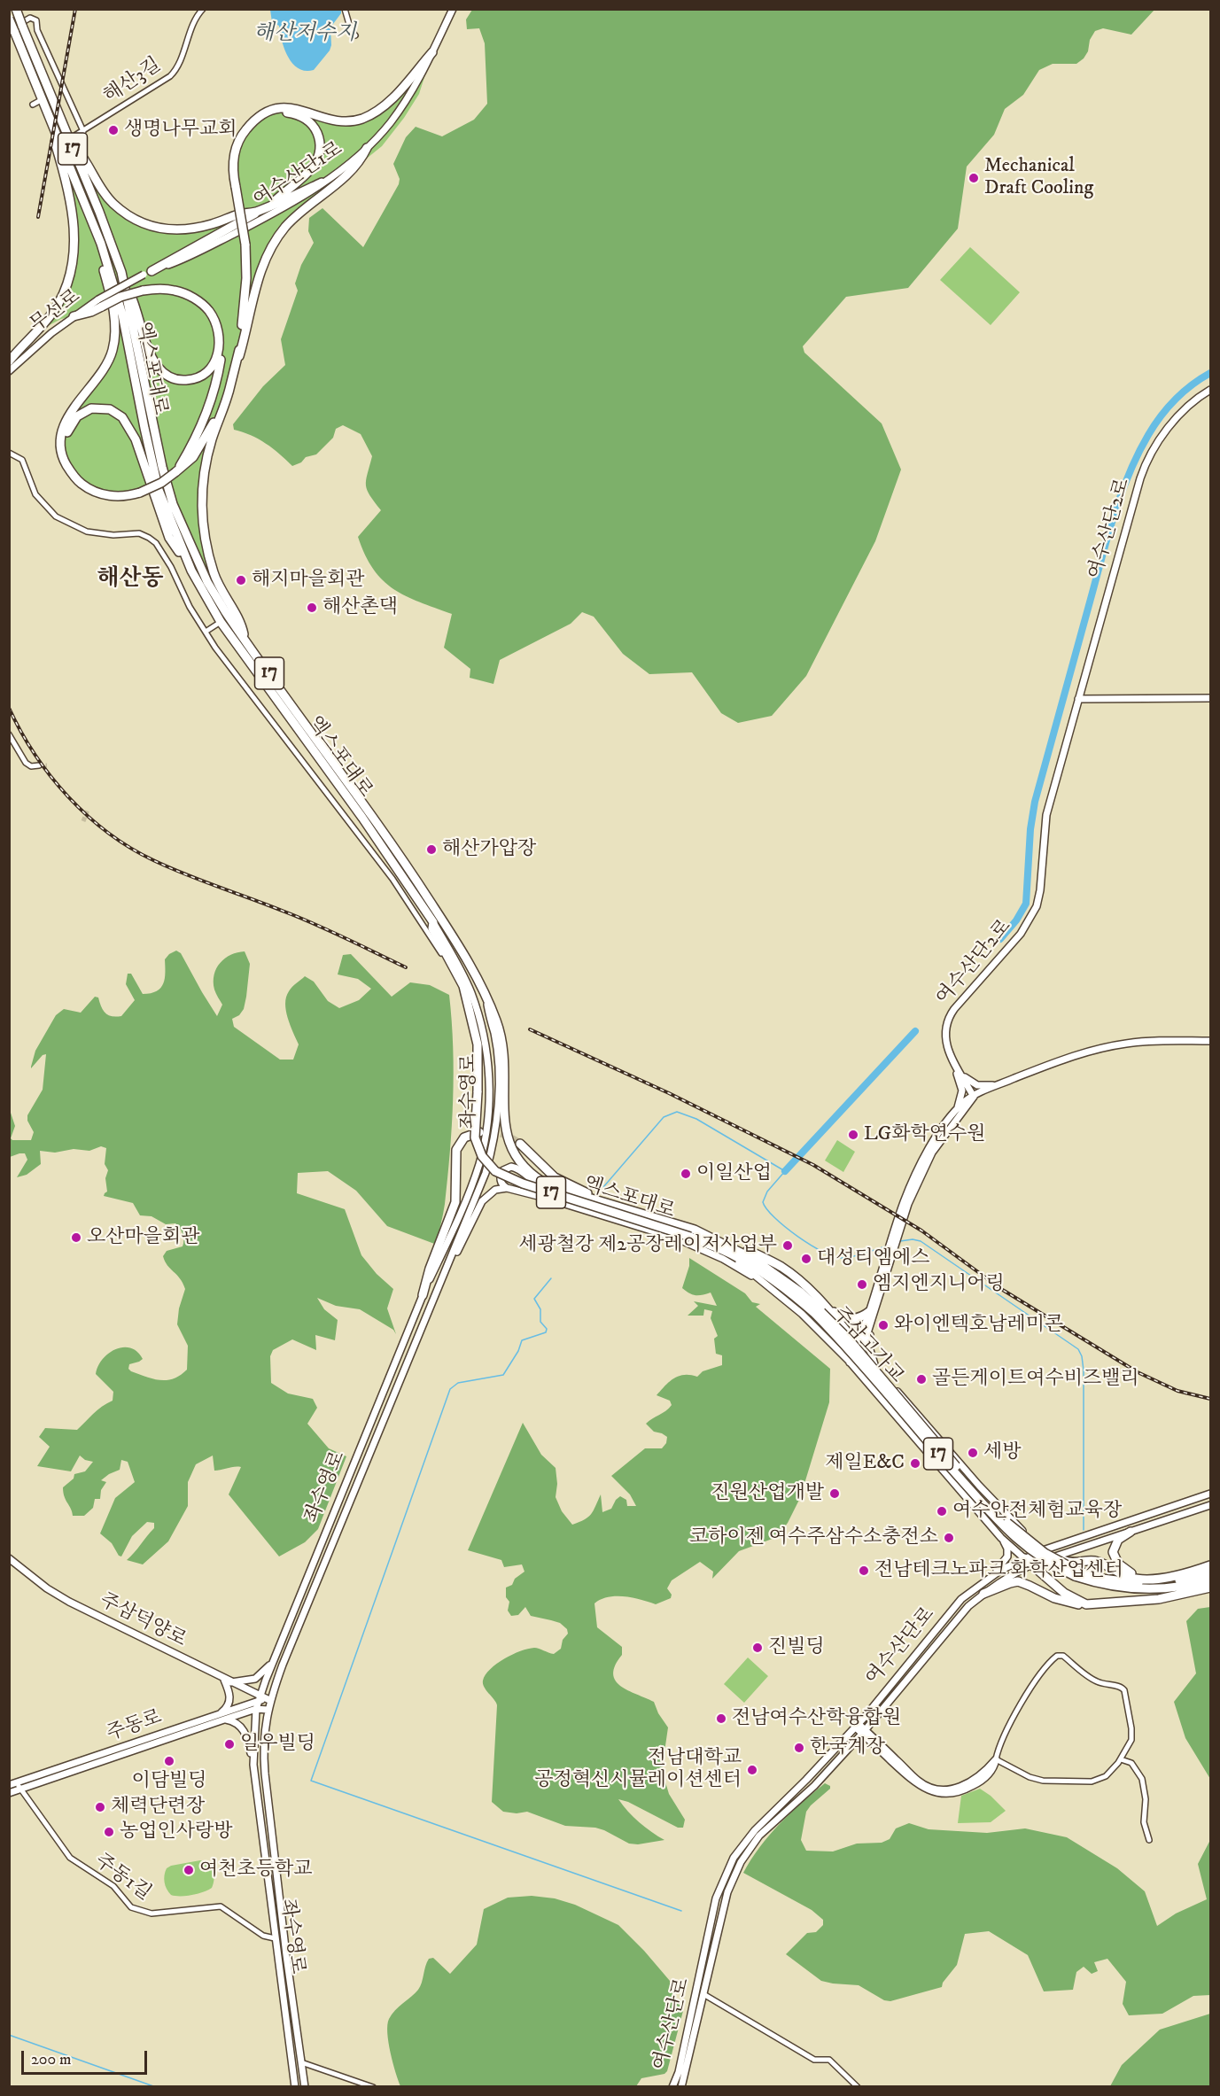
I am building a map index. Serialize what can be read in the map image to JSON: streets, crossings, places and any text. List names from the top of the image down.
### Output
{
  "streets": {
    "highway": ["17", "엑스포대로", "주삼고가교"],
    "street": [
      "해산3길",
      "여수산단1로",
      "무선로",
      "여수산단2로",
      "좌수영로",
      "주삼덕양로",
      "여수산단로",
      "주동로",
      "주동1길"
    ]
  },
  "crossings": [
    ["해산3길", "엑스포대로"],
    ["17", "엑스포대로"],
    ["17", "주삼고가교"],
    ["엑스포대로", "좌수영로"],
    ["엑스포대로", "주삼고가교"],
    ["좌수영로", "주삼덕양로"],
    ["좌수영로", "주동로"],
    ["좌수영로", "주동1길"],
    ["주삼덕양로", "주동로"],
    ["주동로", "주동1길"]
  ],
  "districts": ["해산동"],
  "water": ["해산저수지"],
  "places": [
    "생명나무교회",
    "Mechanical Draft Cooling",
    "해지마을회관",
    "해산촌댁",
    "해산가압장",
    "LG화학연수원",
    "이일산업",
    "오산마을회관",
    "세광철강 제2공장레이저사업부",
    "대성티엠에스",
    "엠지엔지니어링",
    "와이엔텍호남레미콘",
    "골든게이트여수비즈밸리",
    "세방",
    "제일E&C",
    "진원산업개발",
    "여수안전체험교육장",
    "코하이젠 여수주삼수소충전소",
    "전남테크노파크 화학산업센터",
    "진빌딩",
    "전남여수산학융합원",
    "일우빌딩",
    "한국계장",
    "이담빌딩",
    "전남대학교 공정혁신시뮬레이션센터",
    "체력단련장",
    "농업인사랑방",
    "여천초등학교"
  ],
  "scale_bar": "200 m"
}
